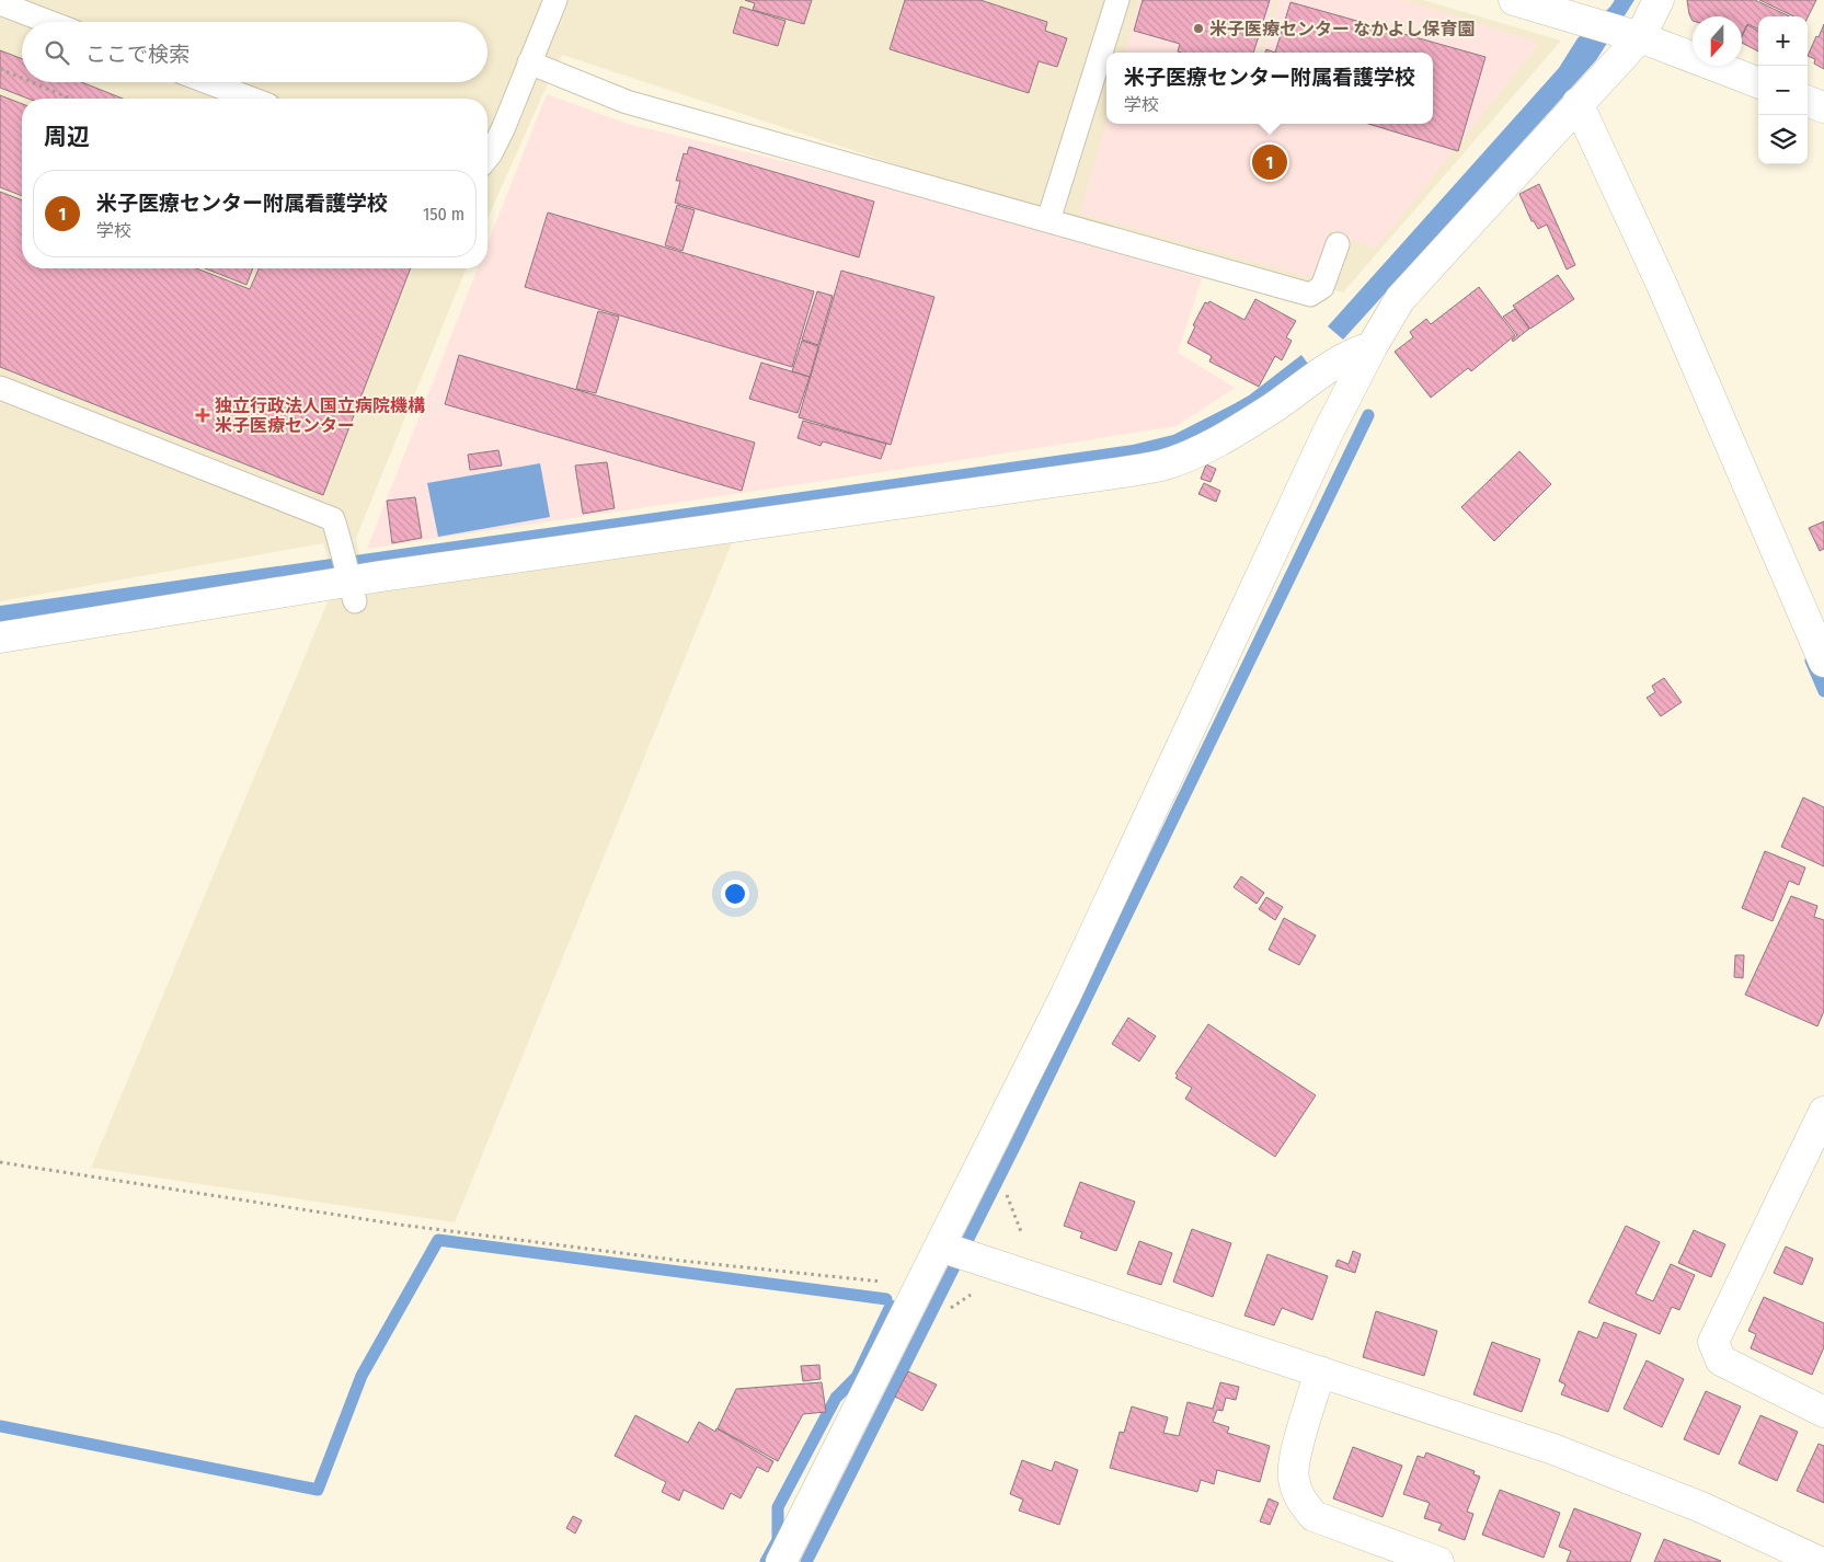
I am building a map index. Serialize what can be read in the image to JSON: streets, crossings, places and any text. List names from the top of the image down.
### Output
{
  "places": {
    "other": ["米子医療センター なかよし保育園"],
    "health": ["独立行政法人国立病院機構 米子医療センター"]
  },
  "north": "bottom",
  "page": {
    "map_buttons": ["+", "−"],
    "search": "ここで検索",
    "popup": ["米子医療センター附属看護学校", "学校"],
    "heading": "周辺",
    "pins": "1",
    "list": [
      {
        "mark": "1",
        "name": "米子医療センター附属看護学校",
        "note": "学校",
        "value": "150 m"
      }
    ]
  }
}
